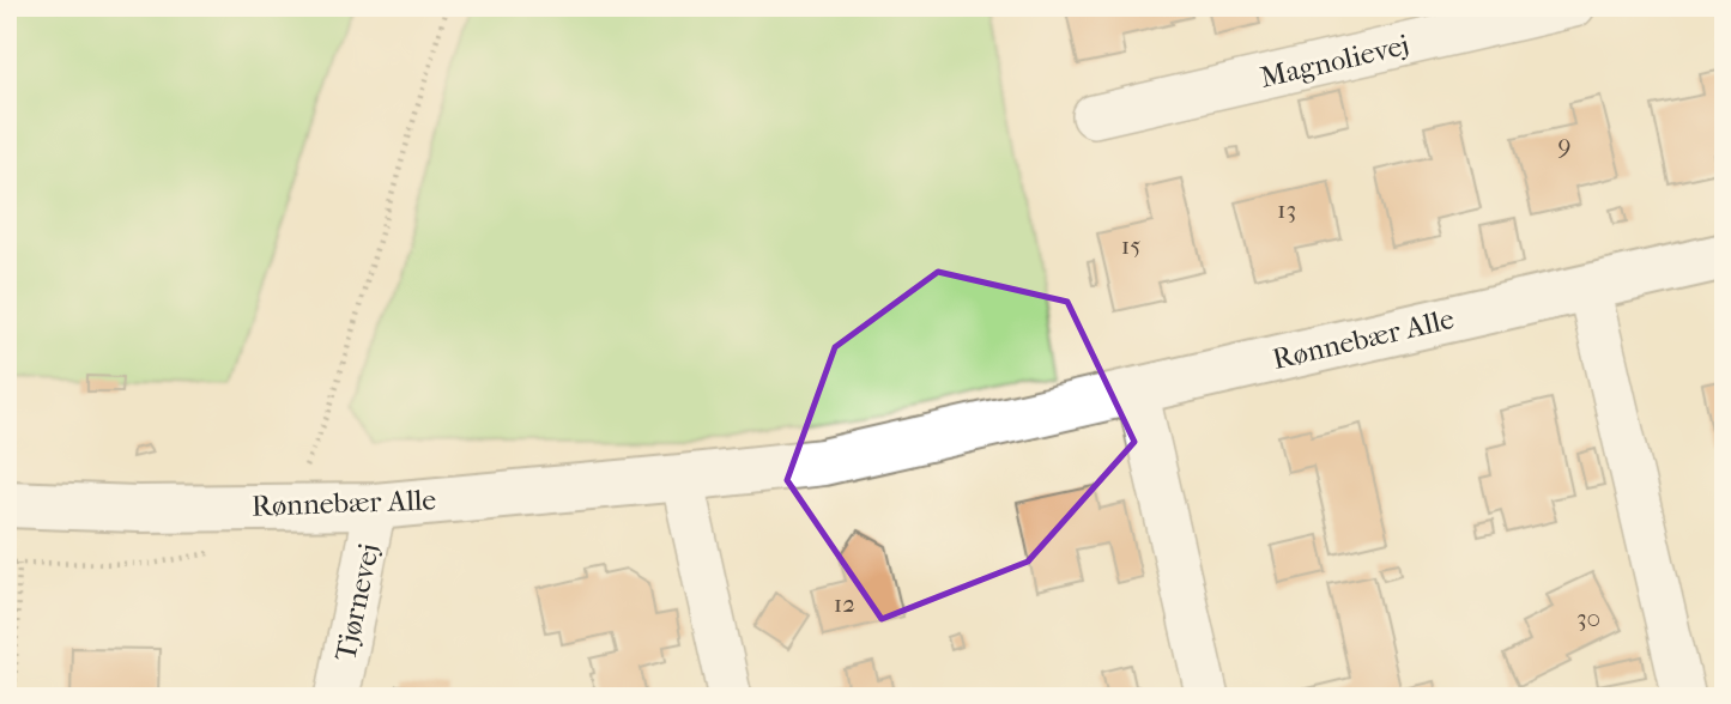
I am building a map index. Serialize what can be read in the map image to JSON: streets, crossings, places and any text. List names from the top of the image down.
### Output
{
  "streets": {
    "main road": ["Rønnebær Alle"],
    "street": ["Magnolievej", "Tjørnevej"]
  },
  "crossings": [
    ["Rønnebær Alle", "Tjørnevej"]
  ],
  "house_numbers": [
    "9",
    "13",
    "15",
    "12",
    "30"
  ]
}
